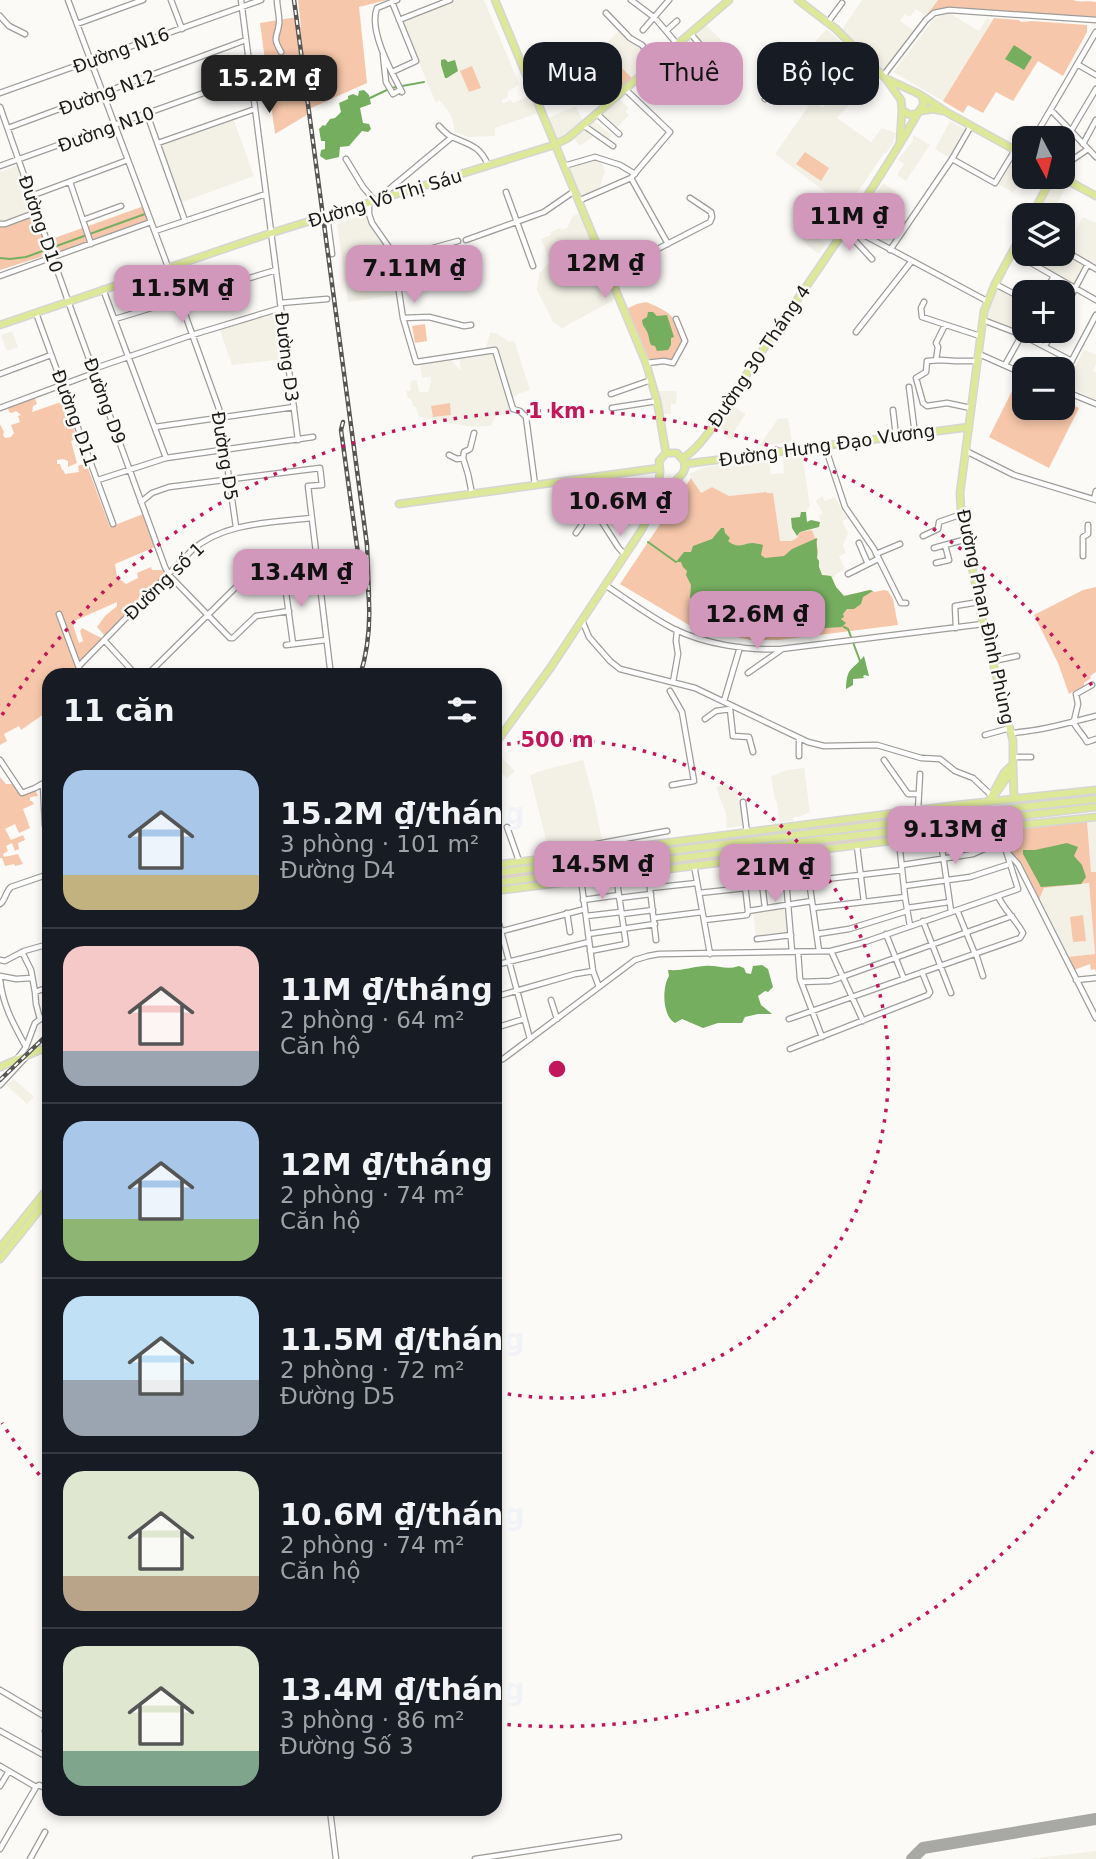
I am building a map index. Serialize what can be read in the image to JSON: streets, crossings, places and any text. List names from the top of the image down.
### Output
{
  "streets": {
    "main road": [
      "Đường Võ Thị Sáu",
      "Đường 30 Tháng 4",
      "Đường Hưng Đạo Vương",
      "Đường Phan Đình Phùng"
    ],
    "street": [
      "Đường N16",
      "Đường N12",
      "Đường N10",
      "Đường D10",
      "Đường D3",
      "Đường D9",
      "Đường D11",
      "Đường D5",
      "Đường số 1"
    ]
  },
  "crossings": [
    ["Đường N16", "Đường D3"],
    ["Đường N16", "Đường D5"],
    ["Đường N12", "Đường D10"],
    ["Đường N12", "Đường D3"],
    ["Đường N12", "Đường D5"],
    ["Đường N10", "Đường D10"],
    ["Đường N10", "Đường D3"],
    ["Đường N10", "Đường D5"],
    ["Đường Võ Thị Sáu", "Đường D10"],
    ["Đường Võ Thị Sáu", "Đường D3"],
    ["Đường Võ Thị Sáu", "Đường D9"],
    ["Đường Võ Thị Sáu", "Đường D11"],
    ["Đường Võ Thị Sáu", "Đường D5"],
    ["Đường D10", "Đường D9"],
    ["Đường 30 Tháng 4", "Đường Hưng Đạo Vương"],
    ["Đường D9", "Đường số 1"],
    ["Đường Hưng Đạo Vương", "Đường Phan Đình Phùng"],
    ["Đường D5", "Đường số 1"]
  ],
  "north": "bottom",
  "page": {
    "chip": ["Mua", "Thuê", "Bộ lọc"],
    "price": [
      "15.2M ₫",
      "11M ₫",
      "12M ₫",
      "7.11M ₫",
      "11.5M ₫",
      "10.6M ₫",
      "13.4M ₫",
      "12.6M ₫",
      "9.13M ₫",
      "14.5M ₫",
      "21M ₫"
    ],
    "map_buttons": ["+", "−"],
    "heading": "11 căn",
    "list": [
      {
        "name": "15.2M ₫/tháng",
        "note": "3 phòng · 101 m² · Đường D4"
      },
      {
        "name": "11M ₫/tháng",
        "note": "2 phòng · 64 m² · Căn hộ"
      },
      {
        "name": "12M ₫/tháng",
        "note": "2 phòng · 74 m² · Căn hộ"
      },
      {
        "name": "11.5M ₫/tháng",
        "note": "2 phòng · 72 m² · Đường D5"
      },
      {
        "name": "10.6M ₫/tháng",
        "note": "2 phòng · 74 m² · Căn hộ"
      },
      {
        "name": "13.4M ₫/tháng",
        "note": "3 phòng · 86 m² · Đường Số 3"
      }
    ]
  },
  "rings": ["1 km", "500 m"]
}
